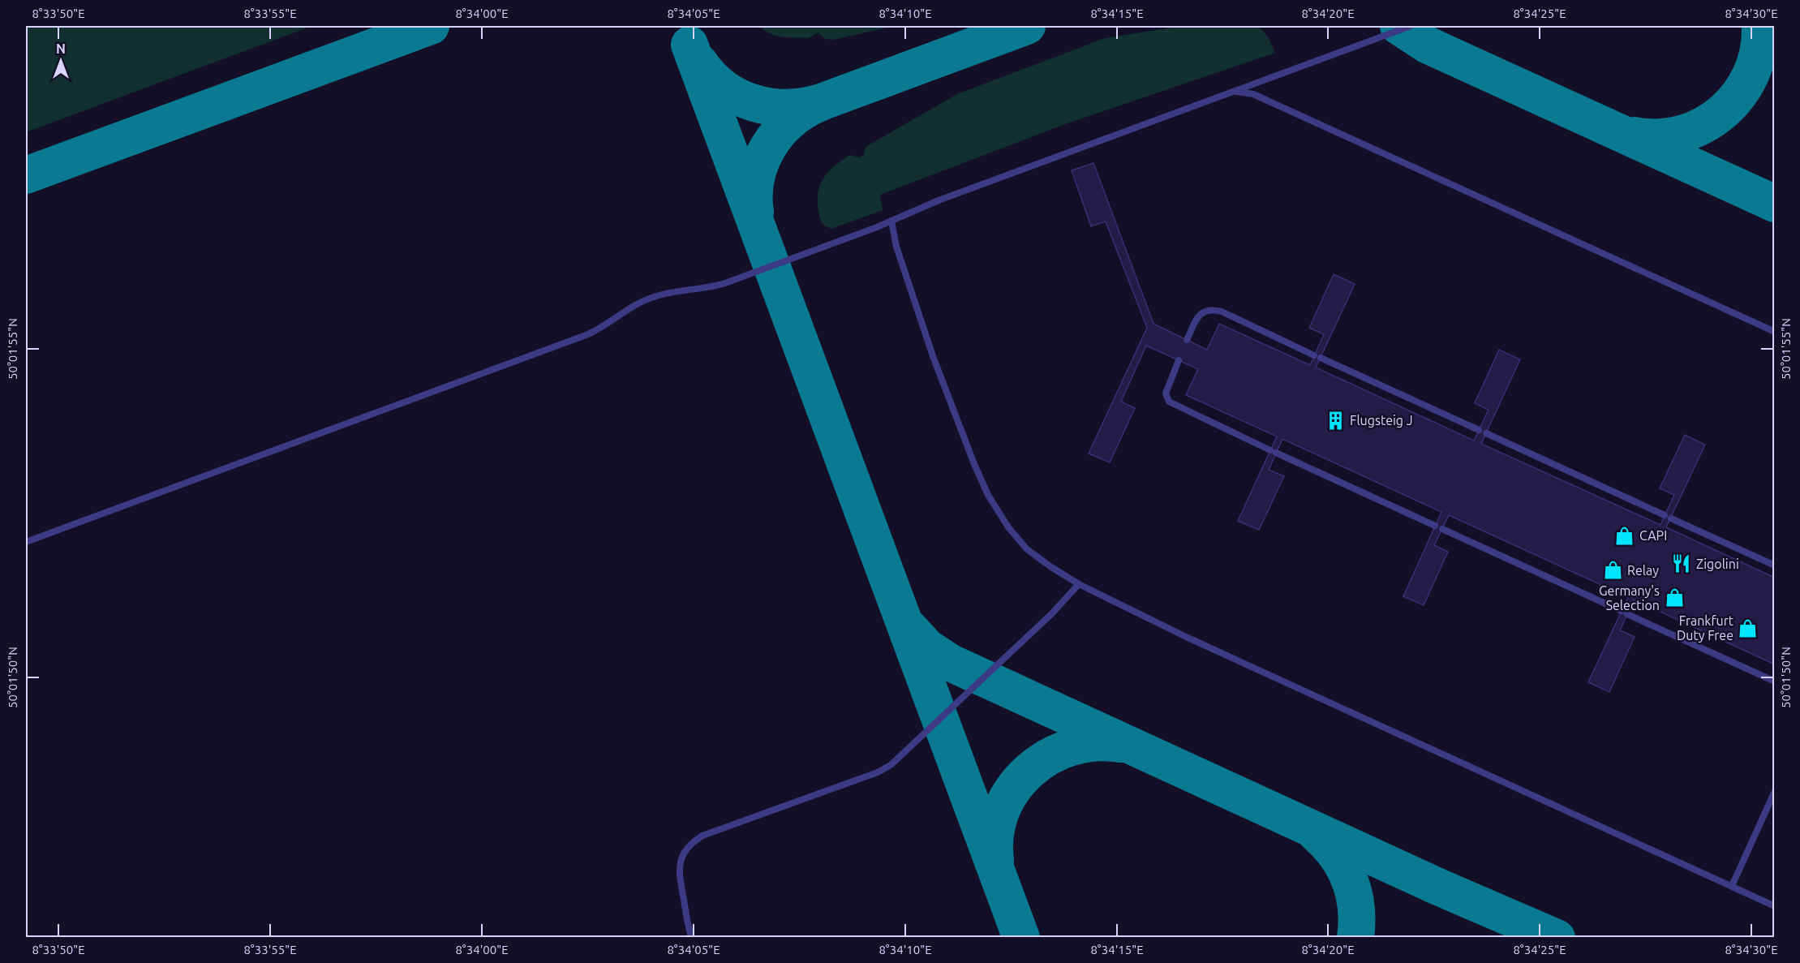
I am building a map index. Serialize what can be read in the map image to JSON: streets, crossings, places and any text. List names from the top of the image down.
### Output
{
  "places": {
    "building": ["Flugsteig J"],
    "shop": [
      "CAPI",
      "Relay",
      "Germany's Selection",
      "Frankfurt Duty Free"
    ],
    "restaurant": ["Zigolini"]
  },
  "north": "top",
  "coordinates": [
    "8°33'50\"E",
    "8°33'55\"E",
    "8°34'00\"E",
    "8°34'05\"E",
    "8°34'10\"E",
    "8°34'15\"E",
    "8°34'20\"E",
    "8°34'25\"E",
    "8°34'30\"E",
    "50°01'55\"N",
    "50°01'50\"N"
  ]
}
